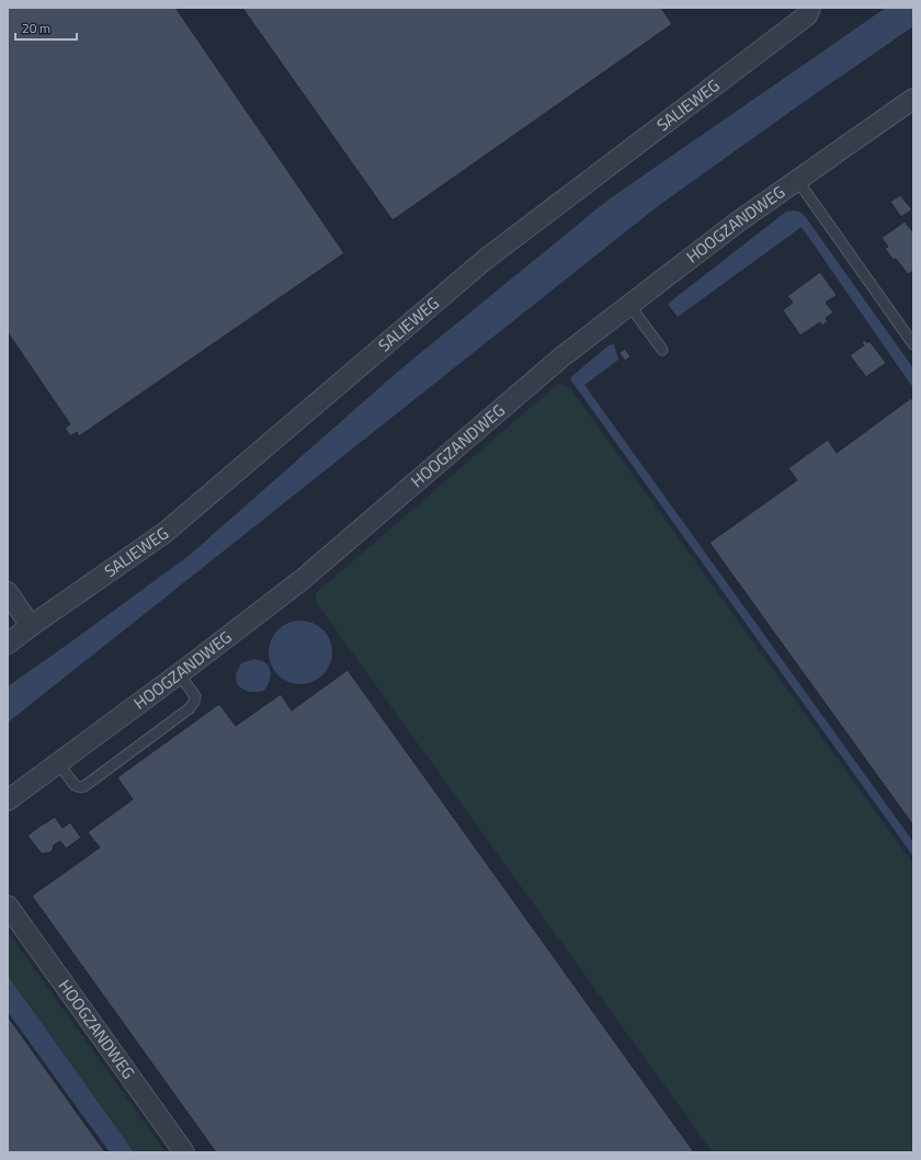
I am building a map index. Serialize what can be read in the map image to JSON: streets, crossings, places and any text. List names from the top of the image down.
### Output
{
  "streets": {
    "street": ["SALIEWEG", "HOOGZANDWEG"]
  },
  "scale_bar": "20 m"
}
